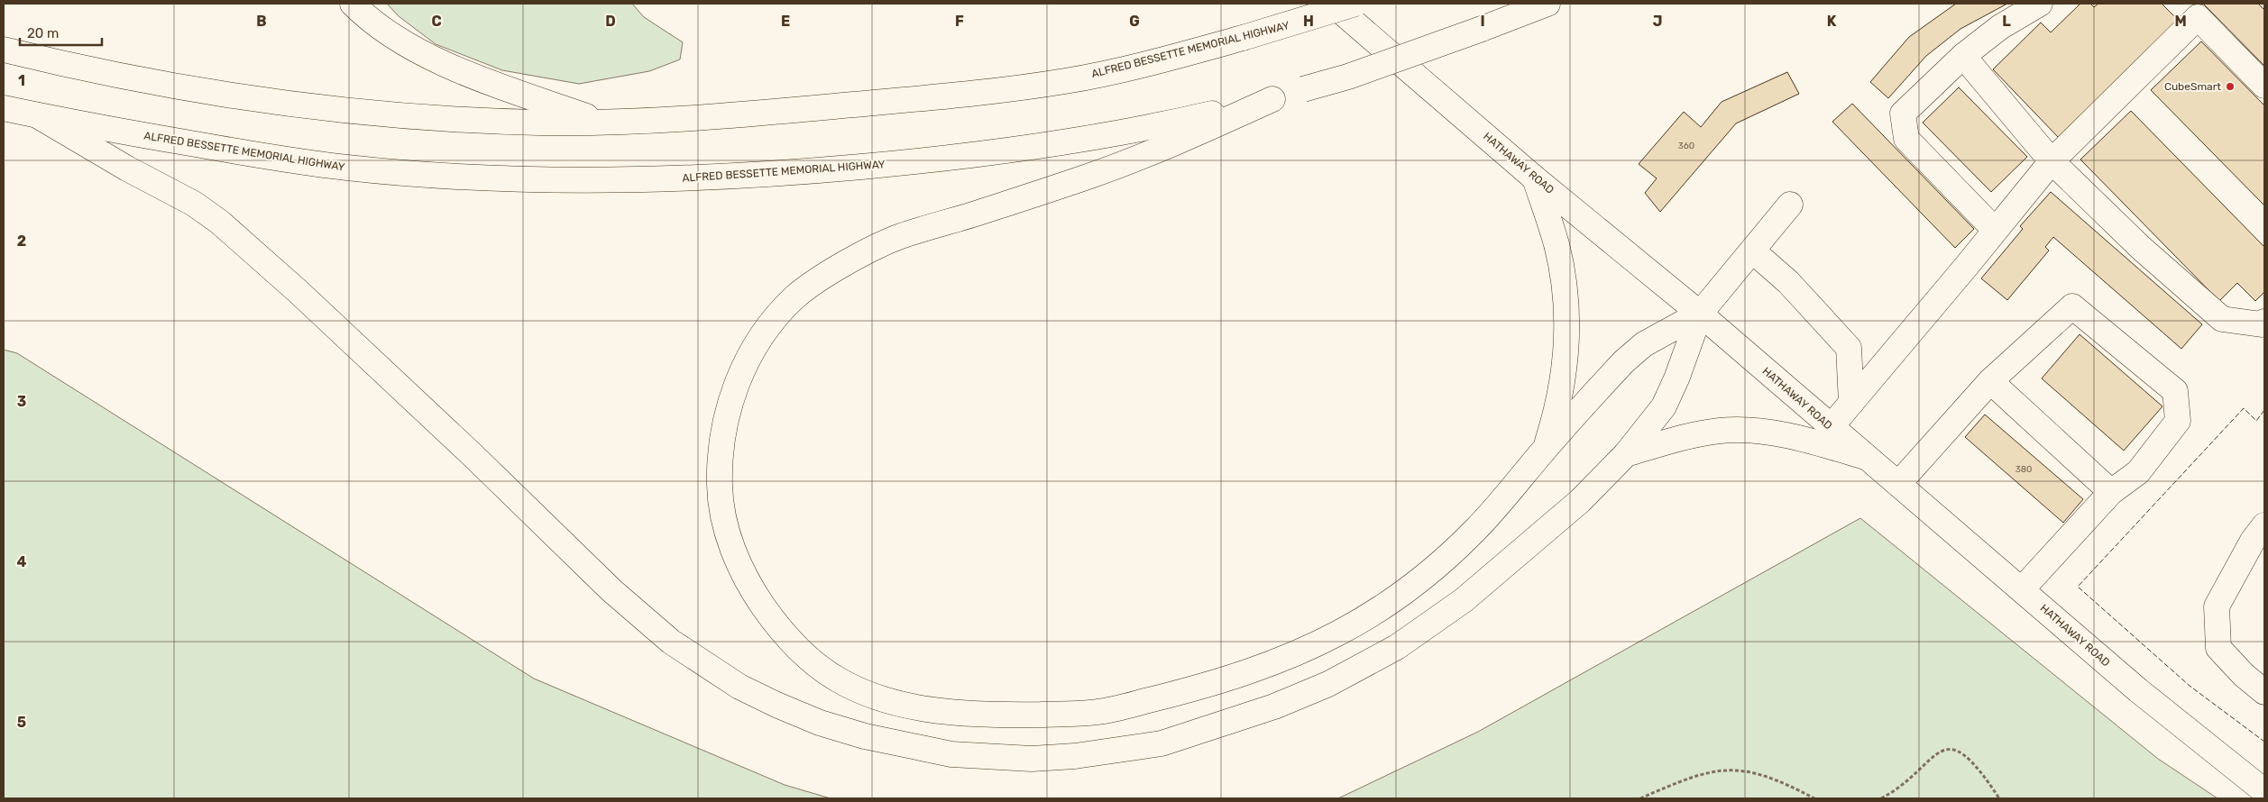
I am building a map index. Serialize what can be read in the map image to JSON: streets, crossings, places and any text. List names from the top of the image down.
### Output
{
  "streets": {
    "main road": ["ALFRED BESSETTE MEMORIAL HIGHWAY", "HATHAWAY ROAD"]
  },
  "places": ["CubeSmart"],
  "house_numbers": ["360", "380"],
  "scale_bar": "20 m",
  "grid": {
    "columns": [
      "B",
      "C",
      "D",
      "E",
      "F",
      "G",
      "H",
      "I",
      "J",
      "K",
      "L",
      "M"
    ],
    "rows": [
      "1",
      "2",
      "3",
      "4",
      "5"
    ]
  }
}
